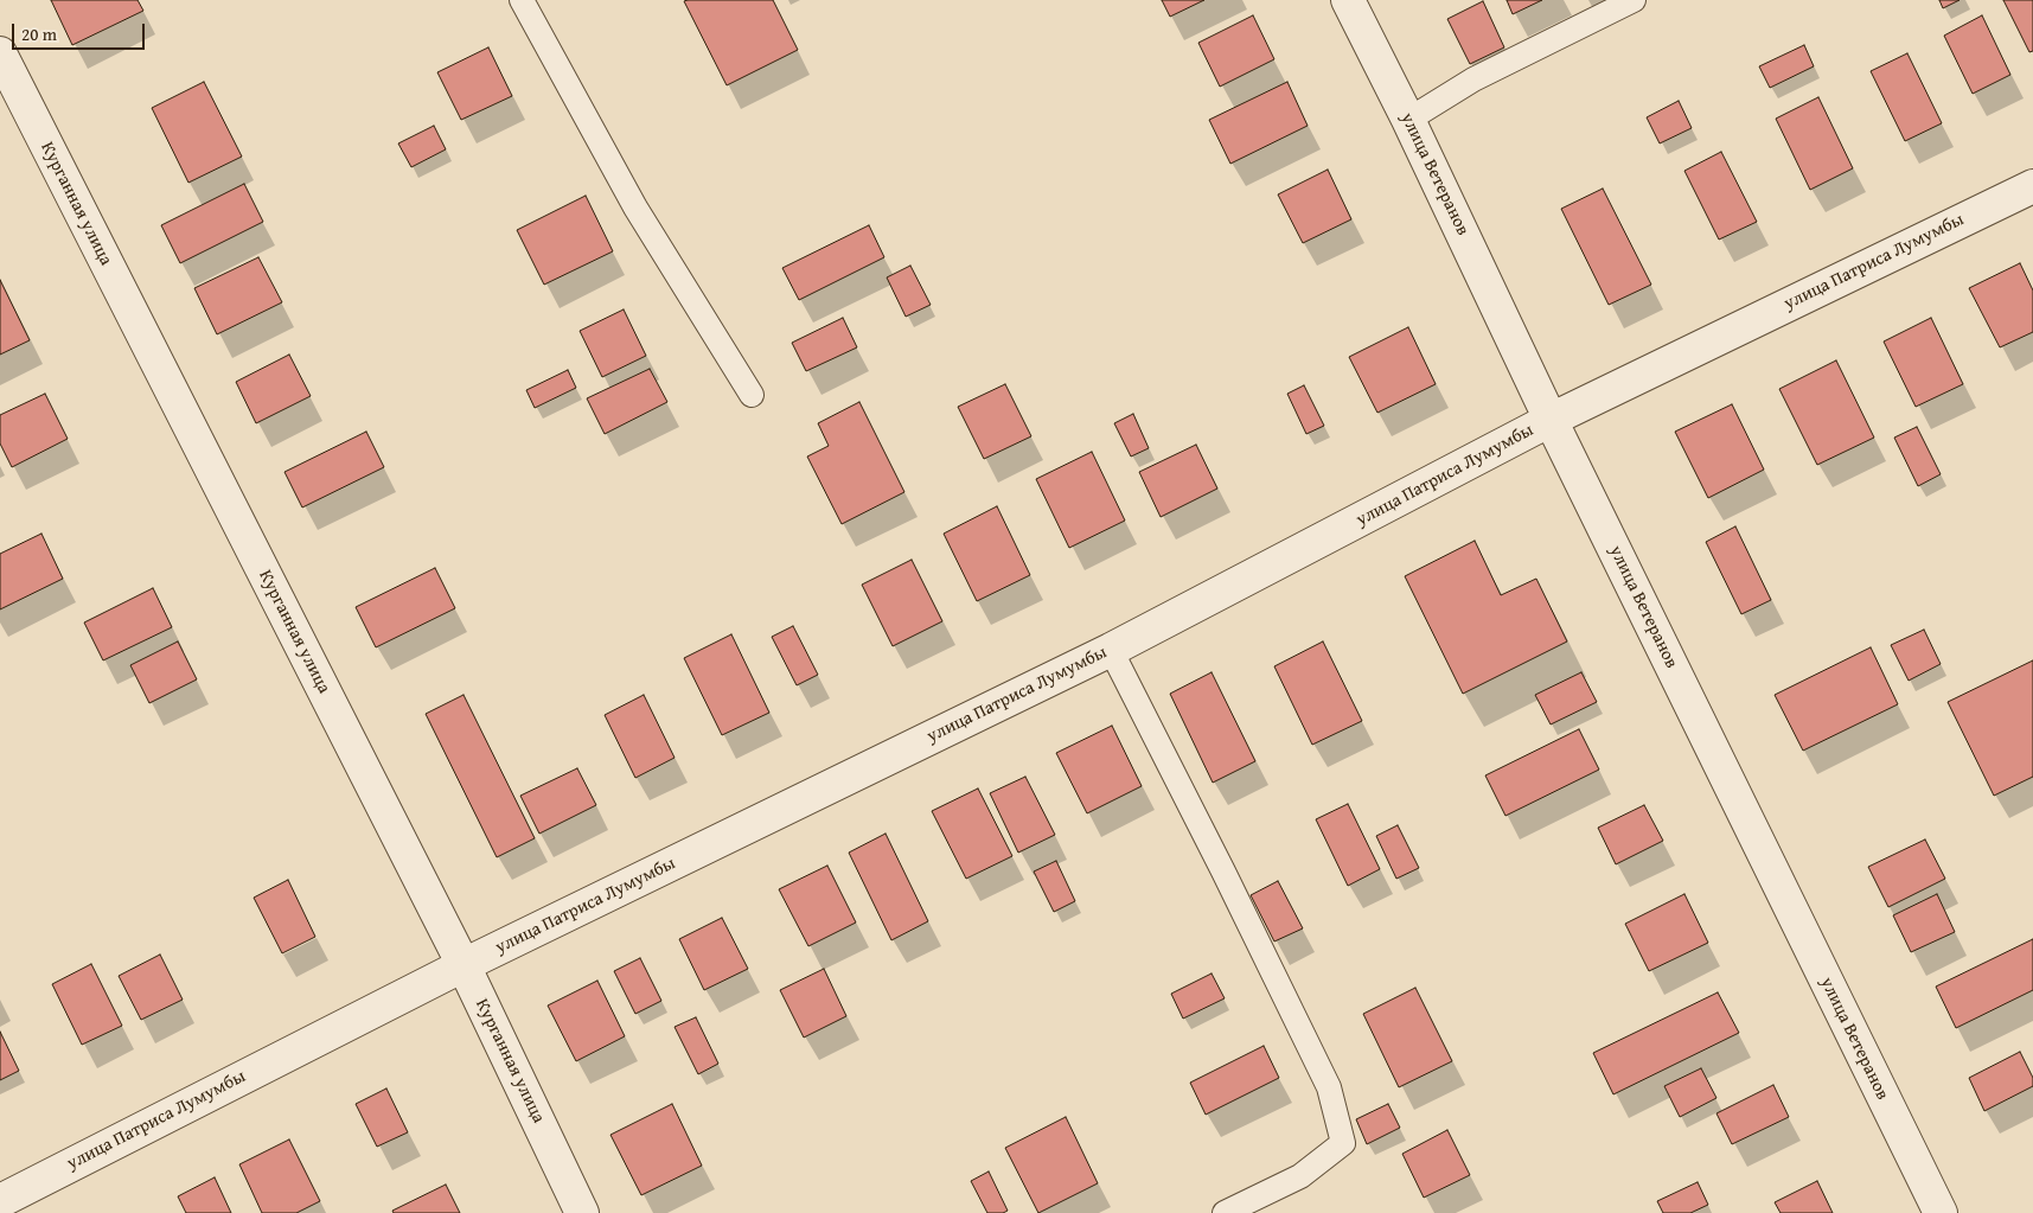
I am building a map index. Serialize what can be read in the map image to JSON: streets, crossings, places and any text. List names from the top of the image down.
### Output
{
  "streets": {
    "street": ["улица Ветеранов", "Курганная улица", "улица Патриса Лумумбы"]
  },
  "crossings": [
    ["улица Ветеранов", "улица Патриса Лумумбы"],
    ["Курганная улица", "улица Патриса Лумумбы"]
  ],
  "scale_bar": "20 m"
}
